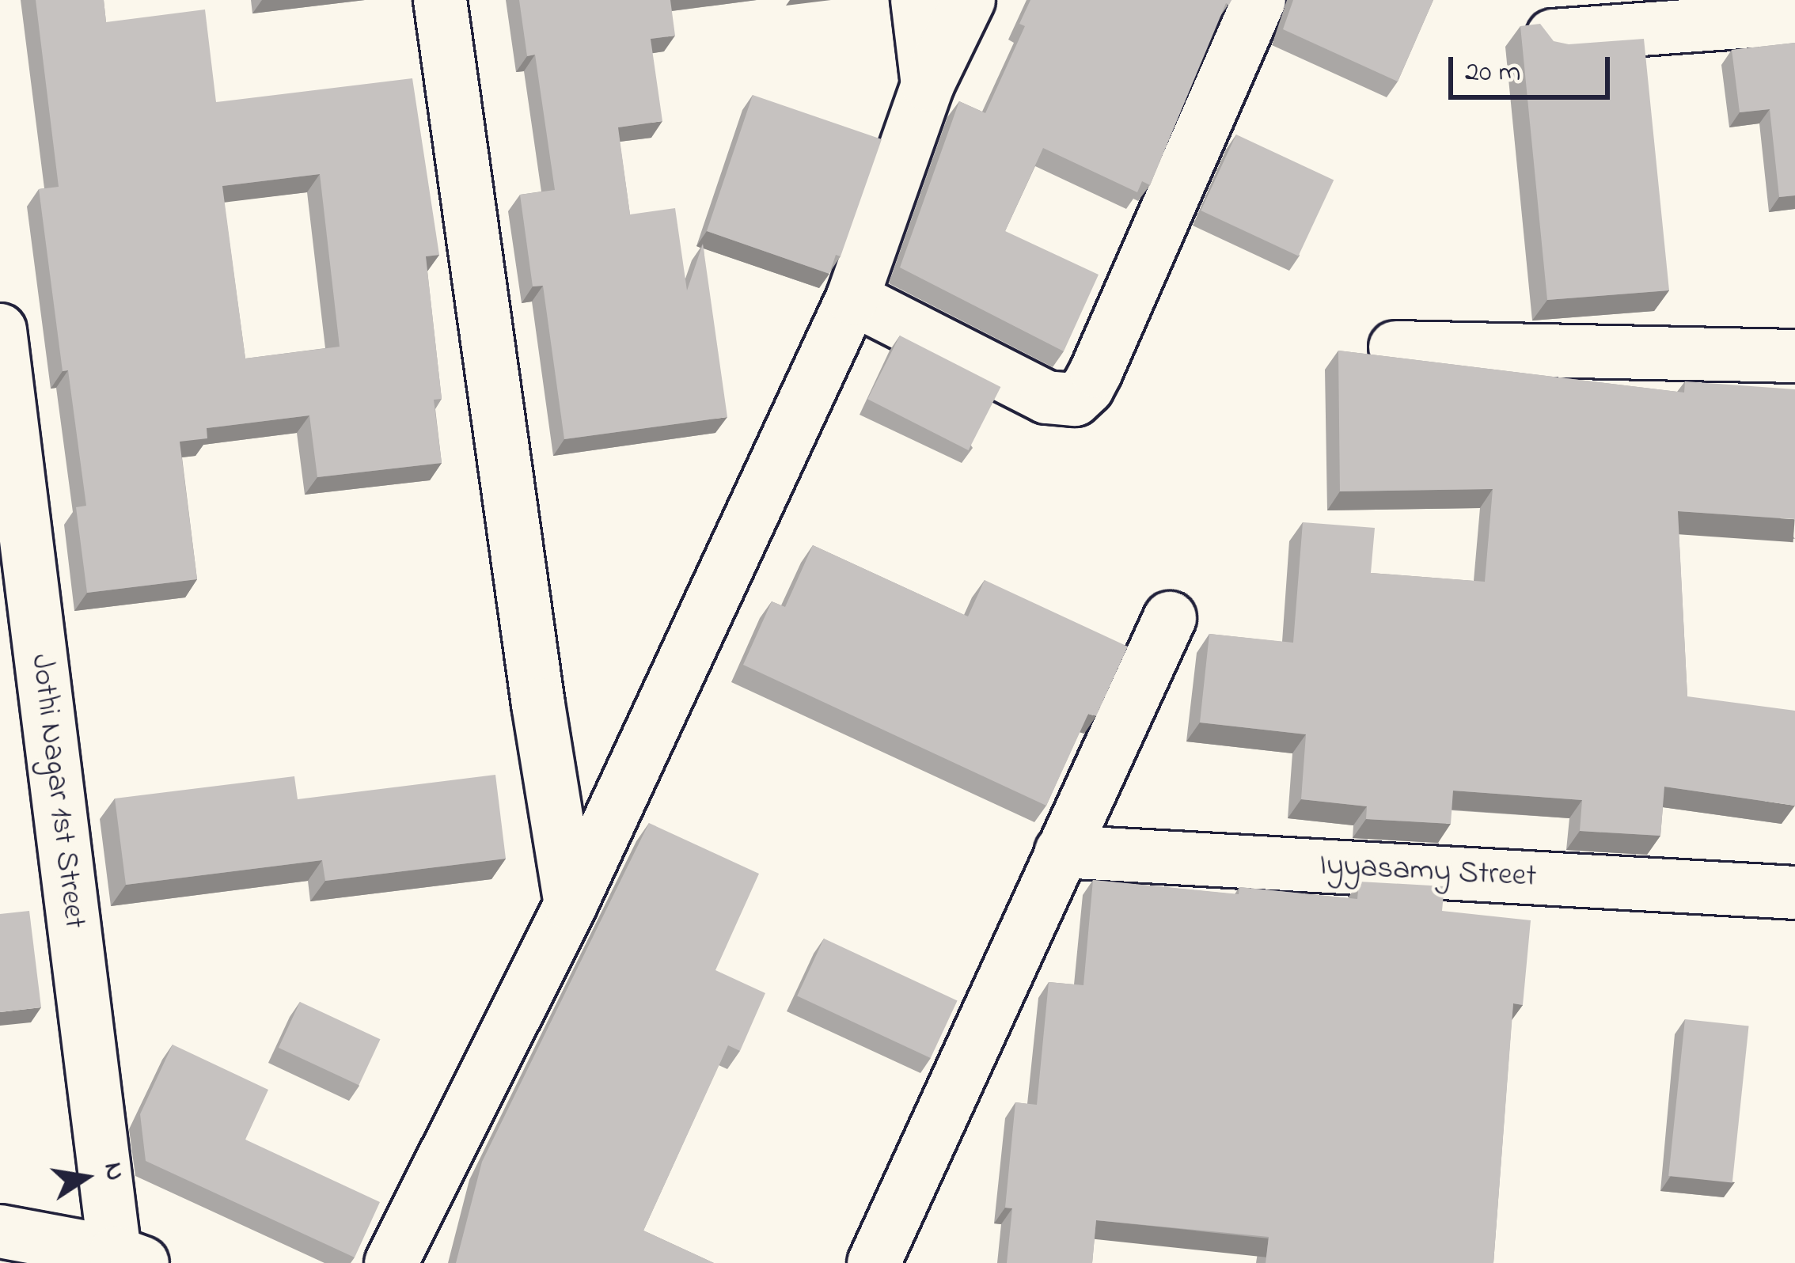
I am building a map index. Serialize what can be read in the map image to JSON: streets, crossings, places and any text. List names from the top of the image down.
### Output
{
  "streets": {
    "street": ["Jothi Nagar 1st Street", "Iyyasamy Street"]
  },
  "scale_bar": "20 m",
  "north": "right"
}
